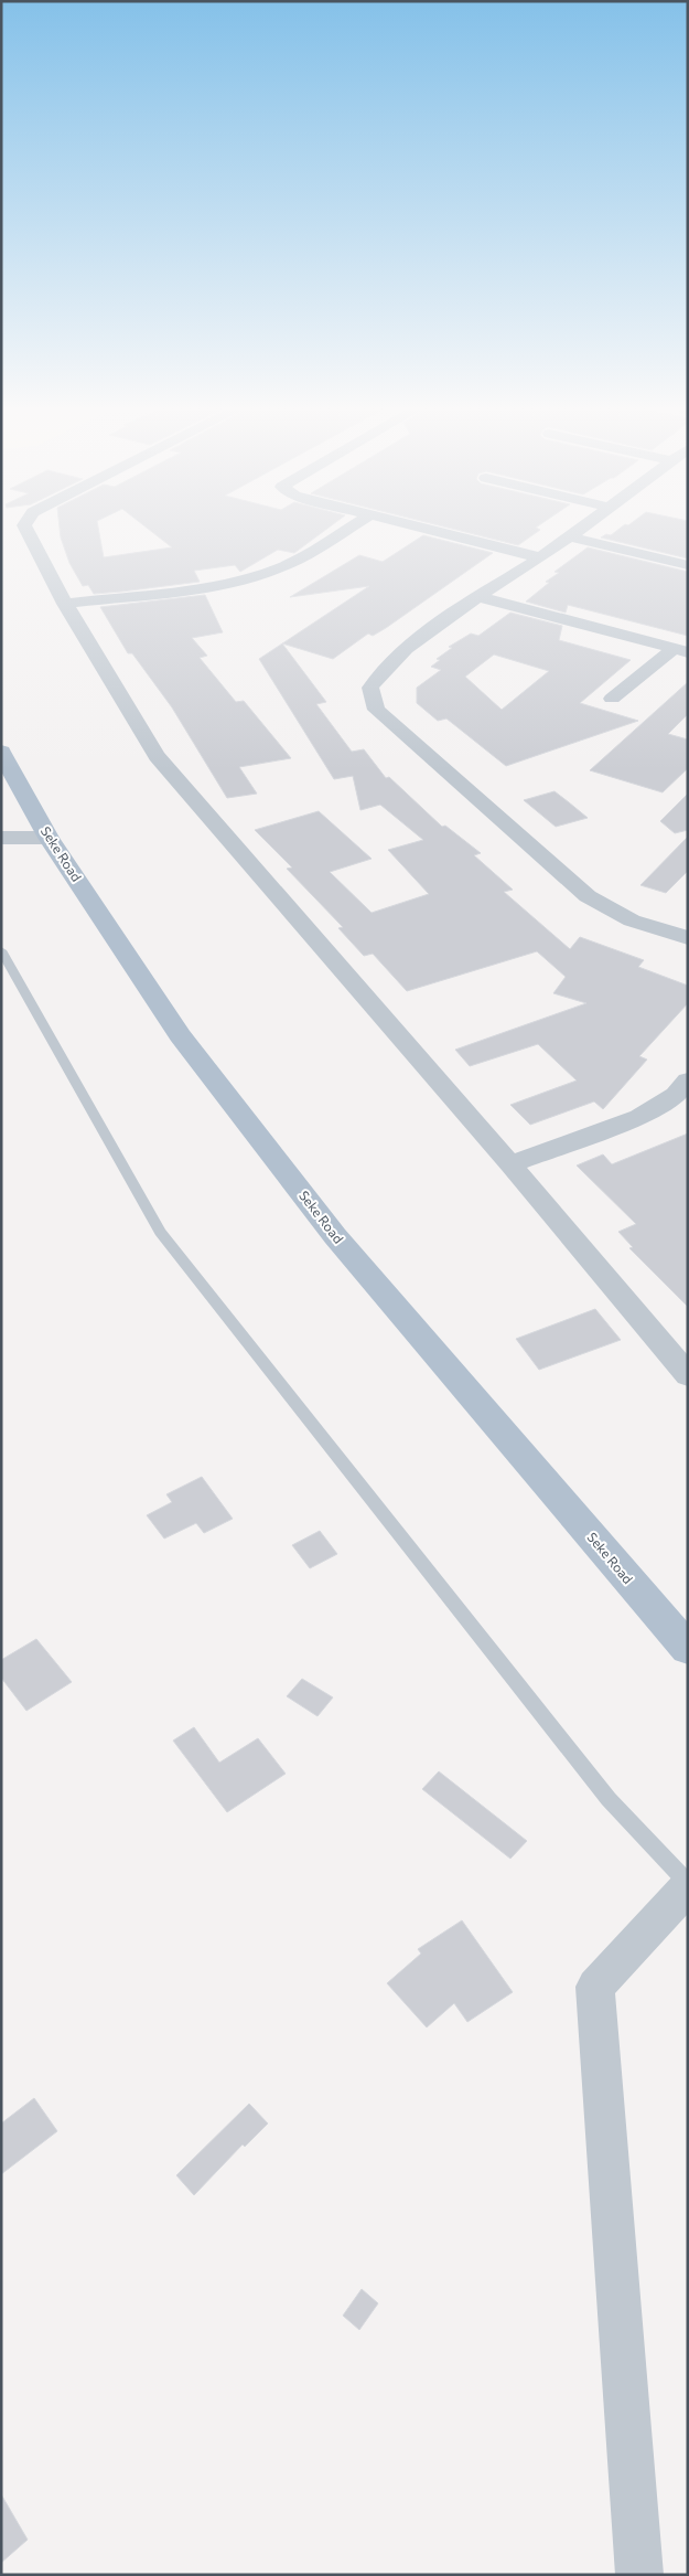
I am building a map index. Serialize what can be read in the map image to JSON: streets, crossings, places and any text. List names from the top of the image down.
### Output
{
  "streets": {
    "main road": ["Seke Road"]
  }
}
